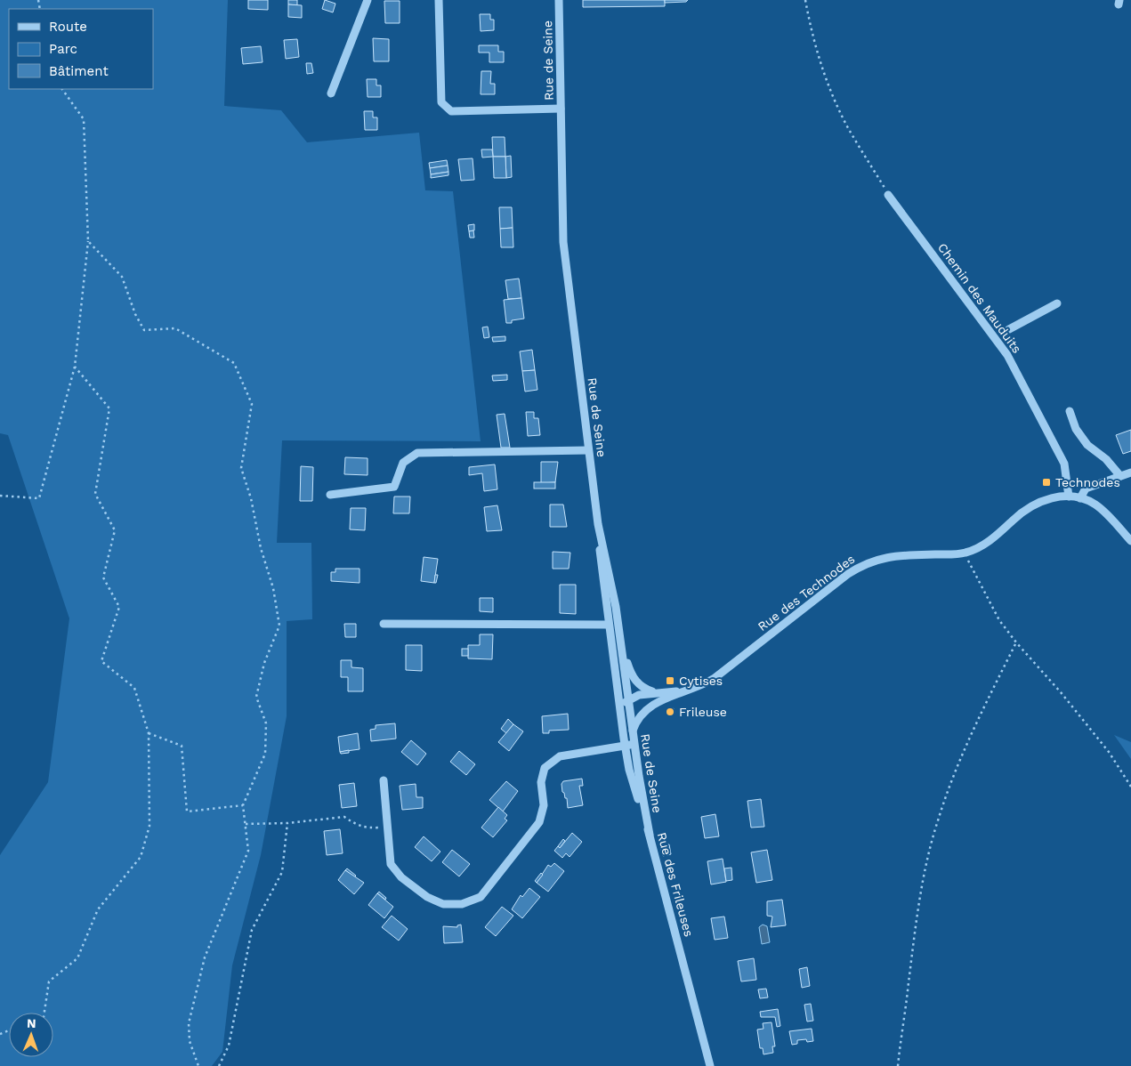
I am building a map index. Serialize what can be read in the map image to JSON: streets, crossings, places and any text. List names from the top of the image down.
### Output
{
  "streets": {
    "street": [
      "Rue de Seine",
      "Chemin des Mauduits",
      "Rue des Technodes",
      "Rue des Frileuses"
    ]
  },
  "crossings": [
    ["Rue de Seine", "Rue des Technodes"],
    ["Rue de Seine", "Rue des Frileuses"],
    ["Chemin des Mauduits", "Rue des Technodes"]
  ],
  "places": {
    "transit": ["Technodes", "Cytises"],
    "other": ["Frileuse"]
  },
  "legend": ["Route", "Parc", "Bâtiment"],
  "north": "top"
}
